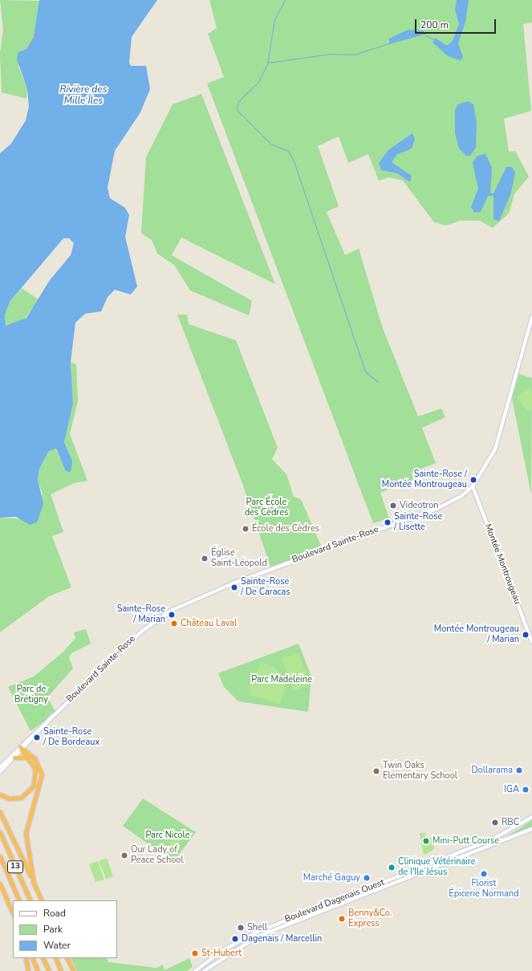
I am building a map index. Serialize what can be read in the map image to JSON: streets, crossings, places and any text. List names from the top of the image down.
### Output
{
  "streets": {
    "highway": ["13"],
    "street": ["Boulevard Sainte-Rose", "Montée Montrougeau", "Boulevard Dagenais Ouest"]
  },
  "crossings": [
    ["Boulevard Sainte-Rose", "Montée Montrougeau"]
  ],
  "water": ["Rivière des Mille Îles"],
  "parks": [
    "Parc École des Cèdres",
    "Parc Madeleine",
    "Parc de Brétigny",
    "Parc Nicole"
  ],
  "places": [
    "Sainte-Rose / Montée Montrougeau",
    "Videotron",
    "Sainte-Rose / Lisette",
    "École des Cèdres",
    "Église Saint-Léopold",
    "Sainte-Rose / De Caracas",
    "Sainte-Rose / Marian",
    "Château Laval",
    "Montée Montrougeau / Marian",
    "Sainte-Rose / De Bordeaux",
    "Dollarama",
    "Twin Oaks Elementary School",
    "IGA",
    "RBC",
    "Mini-Putt Course",
    "Our Lady of Peace School",
    "Clinique Vétérinaire de I'Ile Jésus",
    "Florist Épicerie Normand",
    "Marché Gaguy",
    "Benny&Co. Express",
    "Shell",
    "Dagenais / Marcellin",
    "St-Hubert"
  ],
  "legend": ["Road", "Park", "Water"],
  "scale_bar": "200 m"
}
